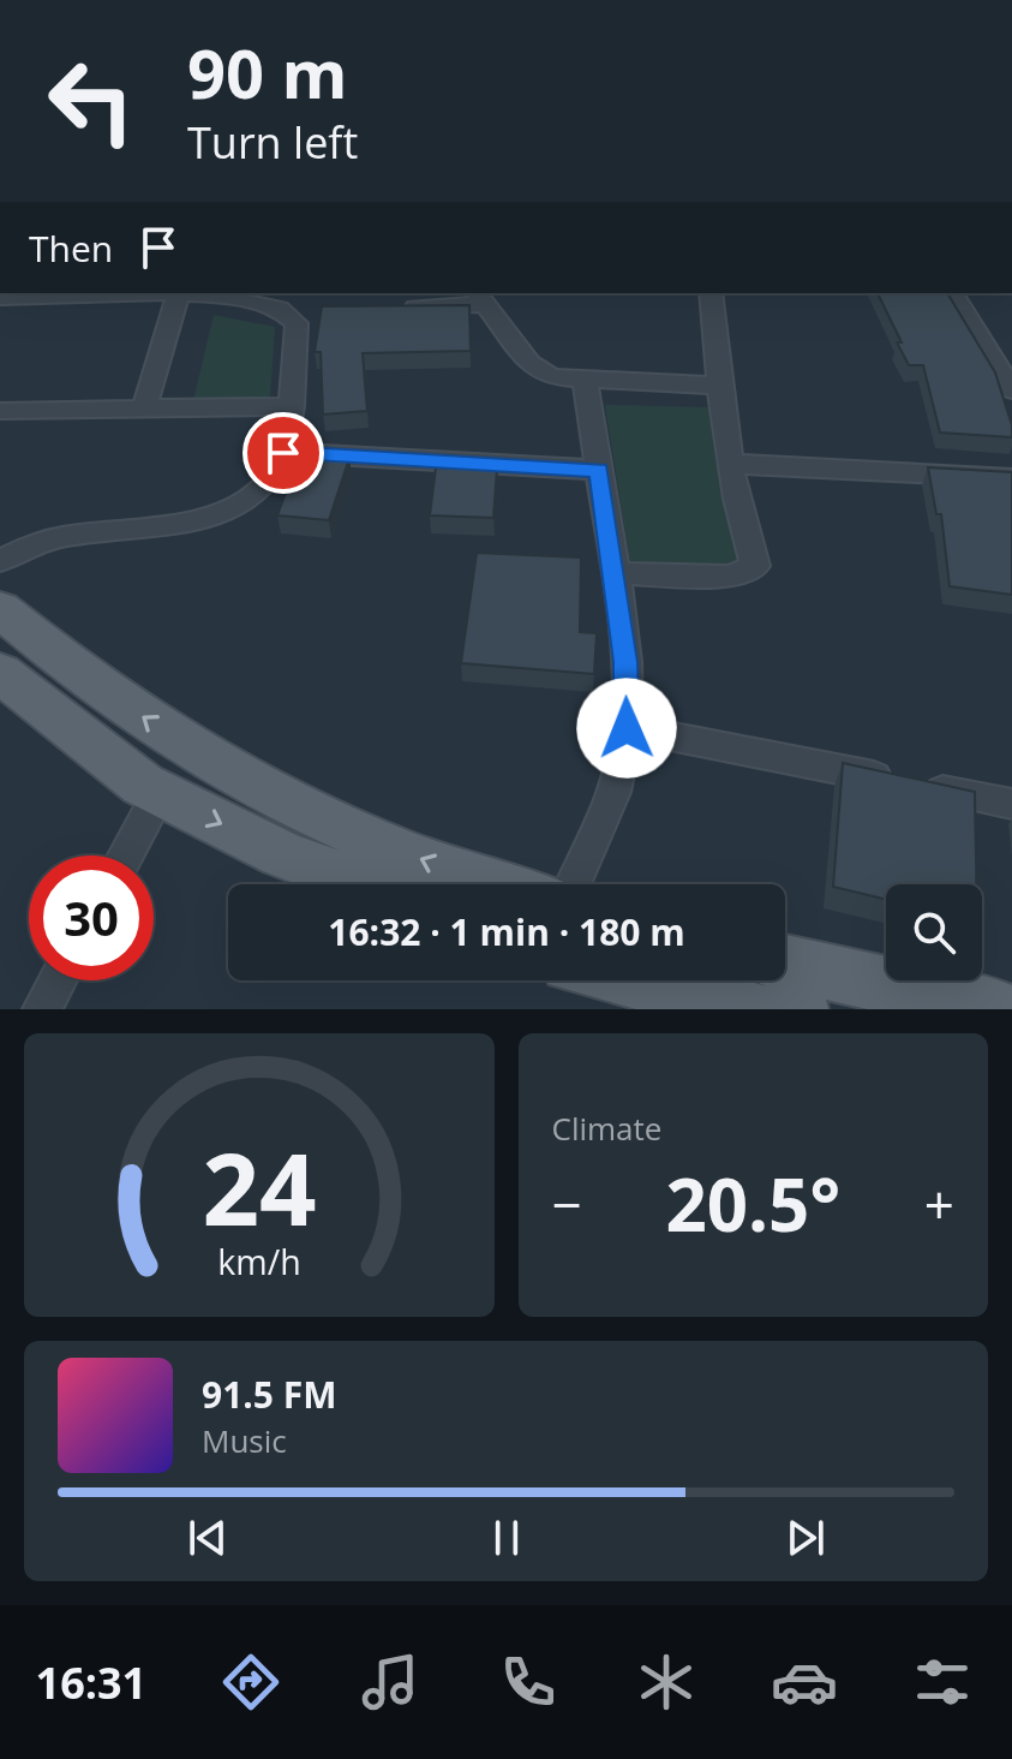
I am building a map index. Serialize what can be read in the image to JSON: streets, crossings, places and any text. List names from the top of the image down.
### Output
{
  "page": {
    "turn": ["90 m", "Turn left"],
    "then": "Then",
    "limit": "30",
    "trip": "16:32 · 1 min · 180 m",
    "tile": "Climate",
    "heat": ["−", "20.5°", "+"],
    "song": ["91.5 FM", "Music"],
    "tabs": "16:31",
    "gauge": ["24", "km/h"]
  }
}
